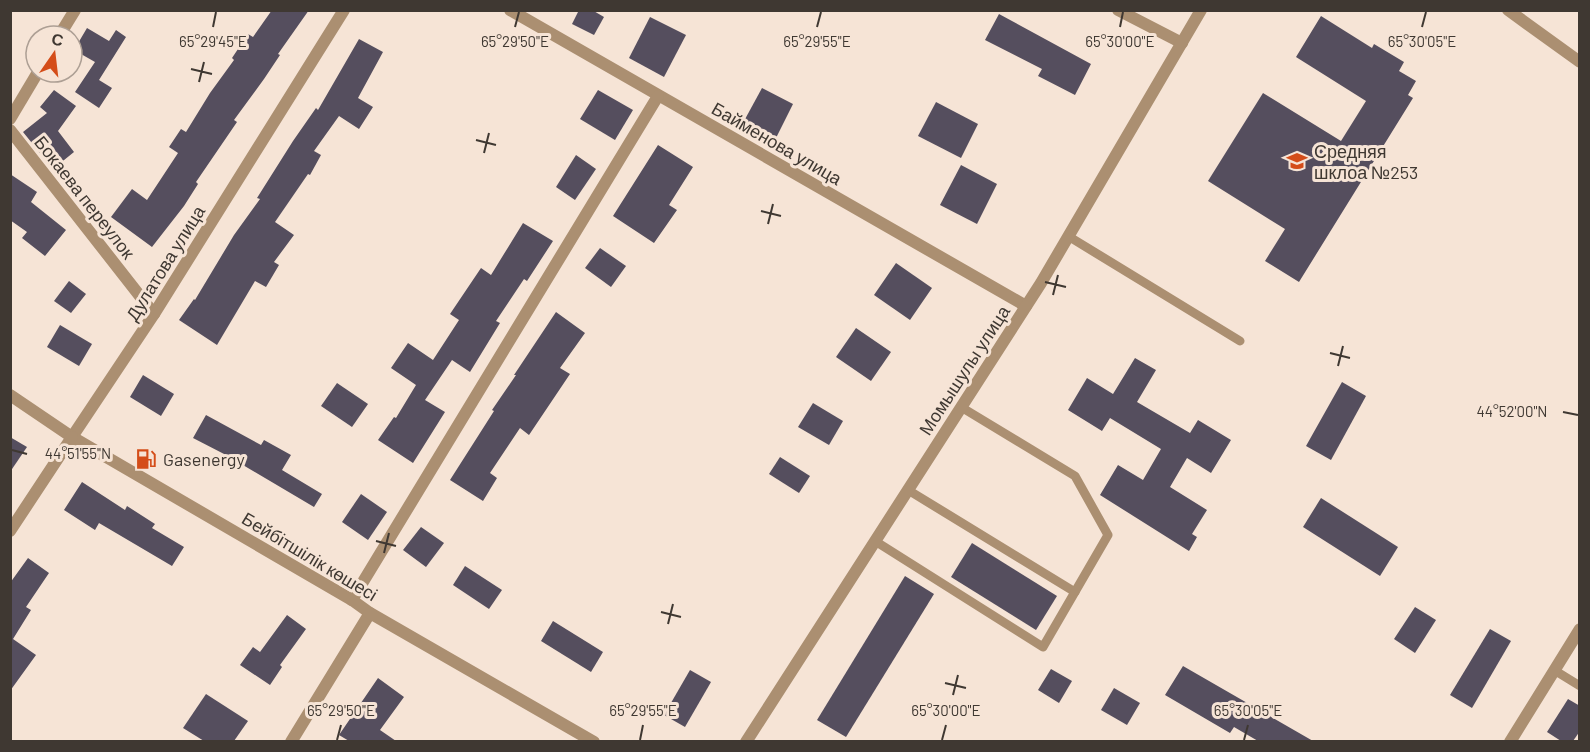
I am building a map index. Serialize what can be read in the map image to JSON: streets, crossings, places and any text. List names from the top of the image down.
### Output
{
  "streets": {
    "street": [
      "Байменова улица",
      "Бокаева переулок",
      "Дулатова улица",
      "Момышулы улица",
      "Бейбітшілік көшесі"
    ]
  },
  "crossings": [
    ["Байменова улица", "Момышулы улица"],
    ["Бокаева переулок", "Дулатова улица"],
    ["Дулатова улица", "Бейбітшілік көшесі"]
  ],
  "places": {
    "school or university": ["Средняя шклоа №253"],
    "fuel station": ["Gasenergy"]
  },
  "north": "top",
  "coordinates": [
    "65°29'45\"E",
    "65°29'50\"E",
    "65°29'55\"E",
    "65°30'00\"E",
    "65°30'05\"E",
    "44°52'00\"N",
    "44°51'55\"N"
  ]
}
